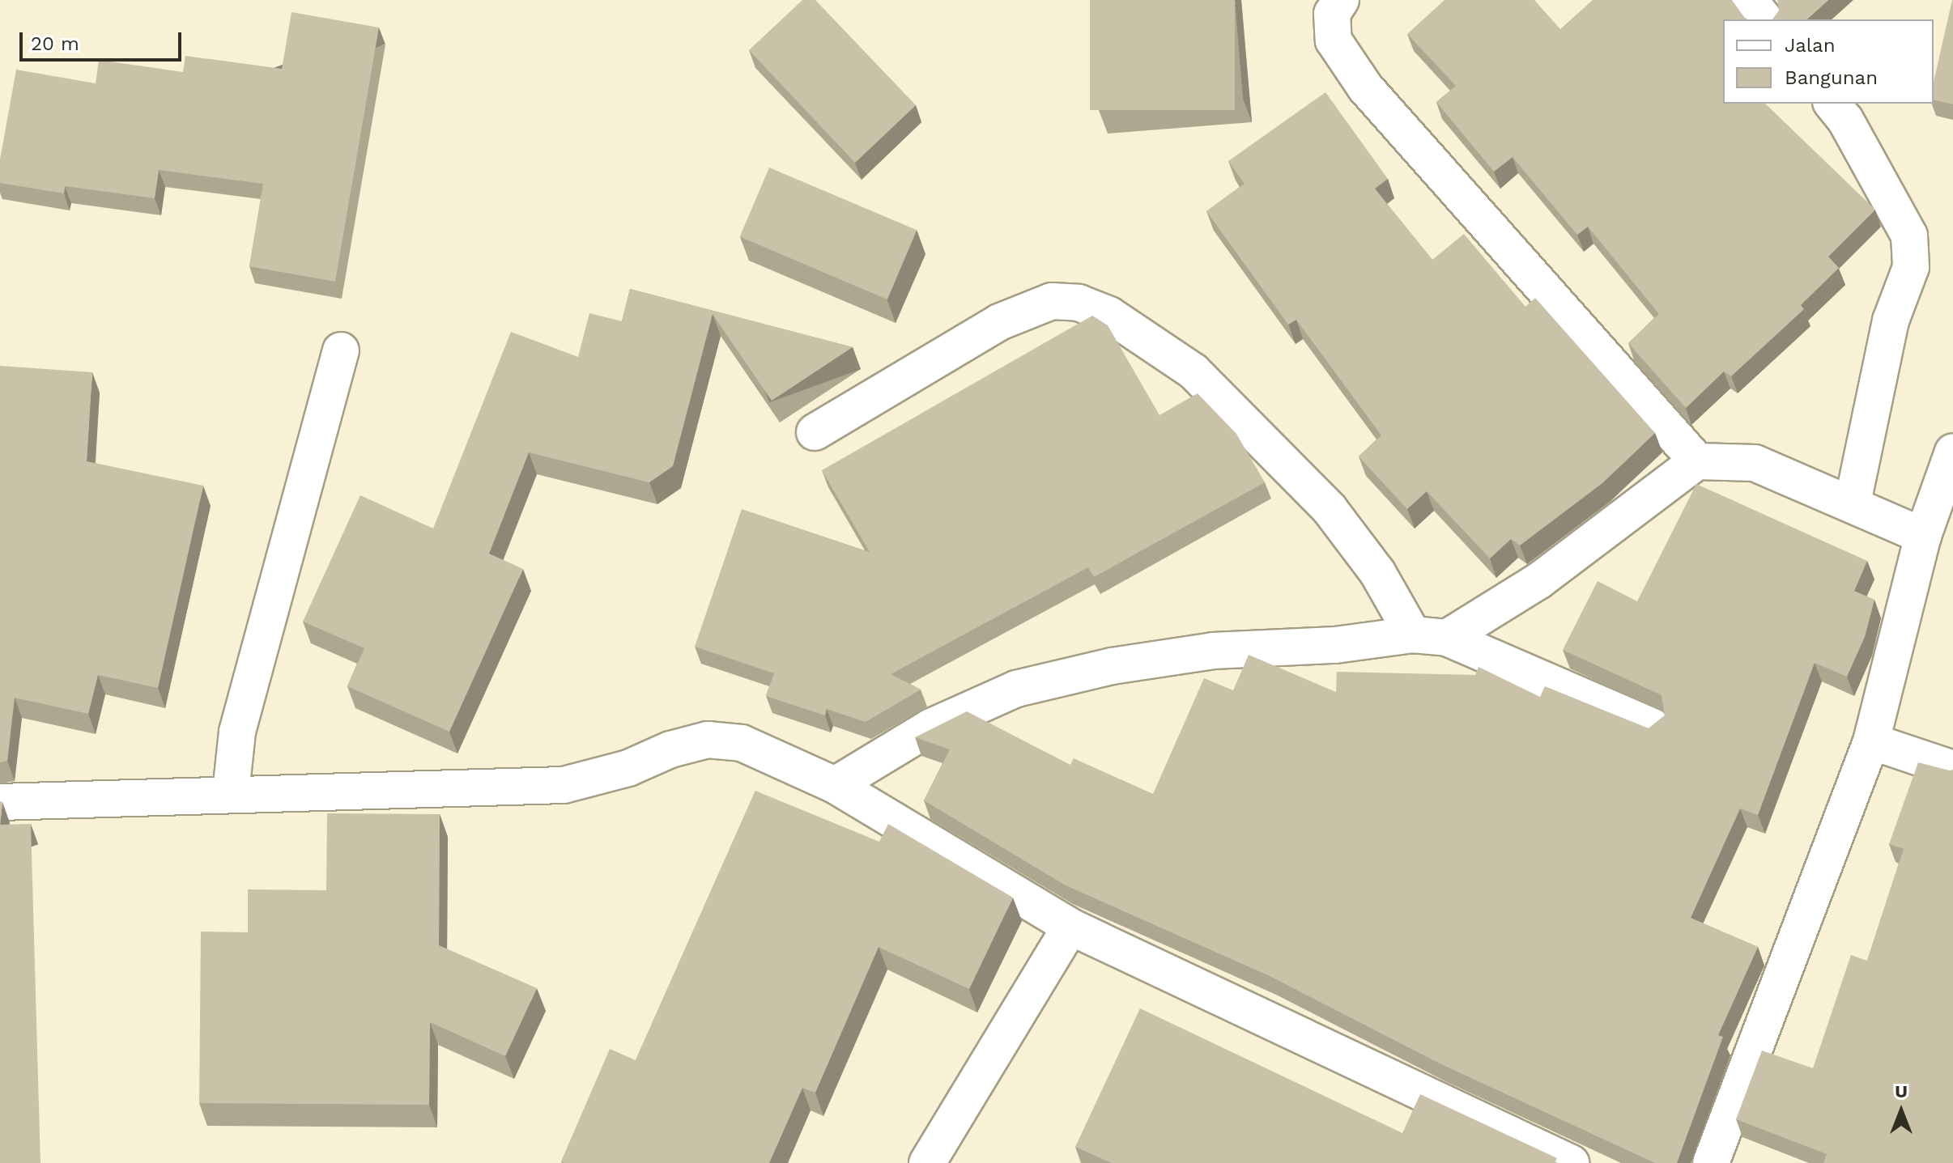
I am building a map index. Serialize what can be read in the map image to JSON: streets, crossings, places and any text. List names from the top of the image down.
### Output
{
  "legend": ["Jalan", "Bangunan"],
  "scale_bar": "20 m",
  "north": "top"
}
